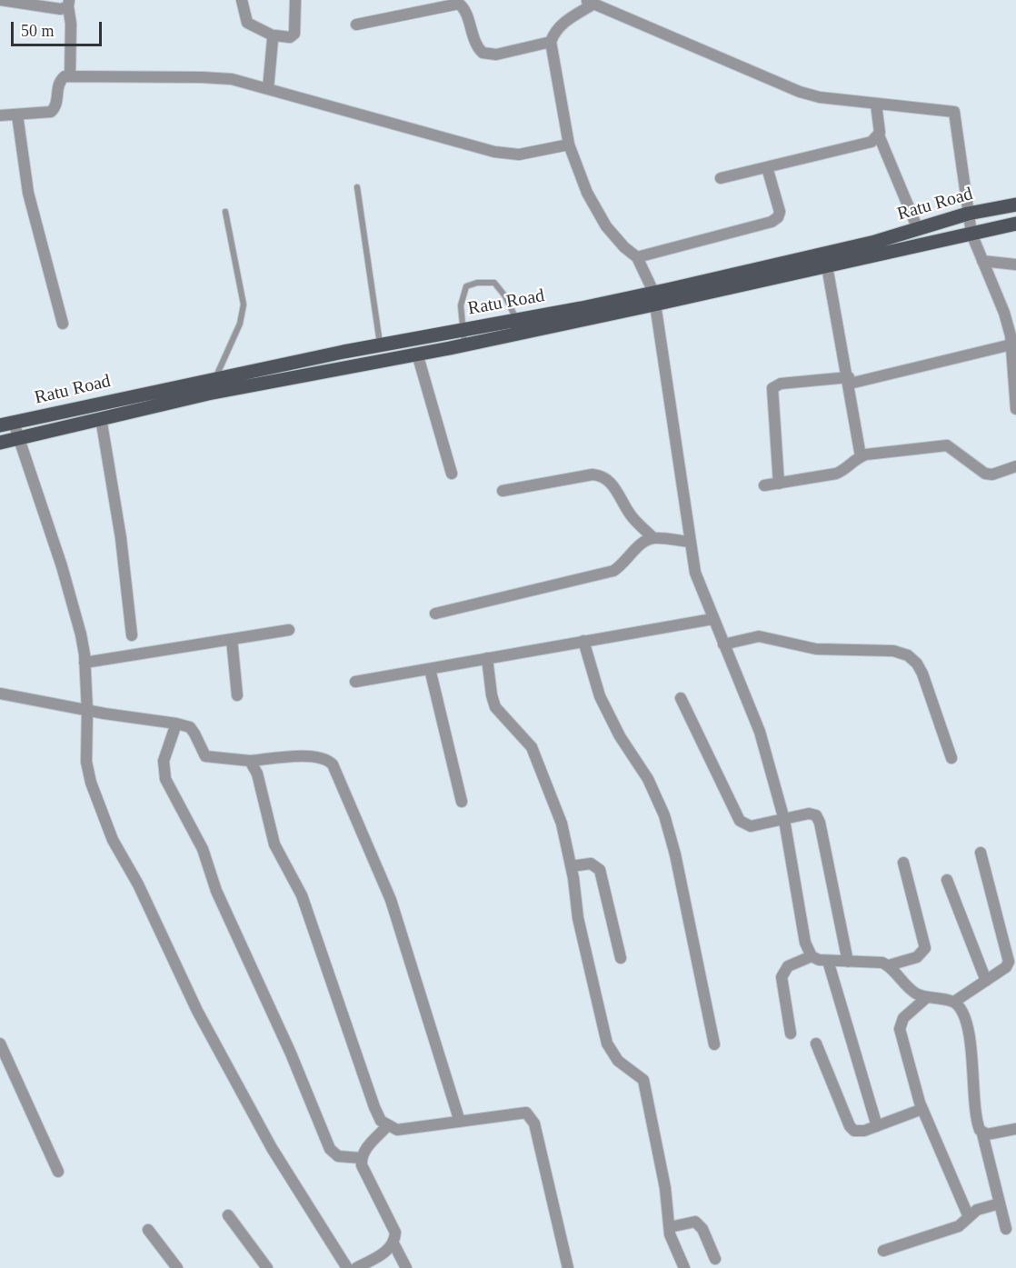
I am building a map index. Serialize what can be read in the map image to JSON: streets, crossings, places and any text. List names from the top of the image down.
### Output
{
  "streets": {
    "main road": ["Ratu Road"]
  },
  "scale_bar": "50 m"
}
